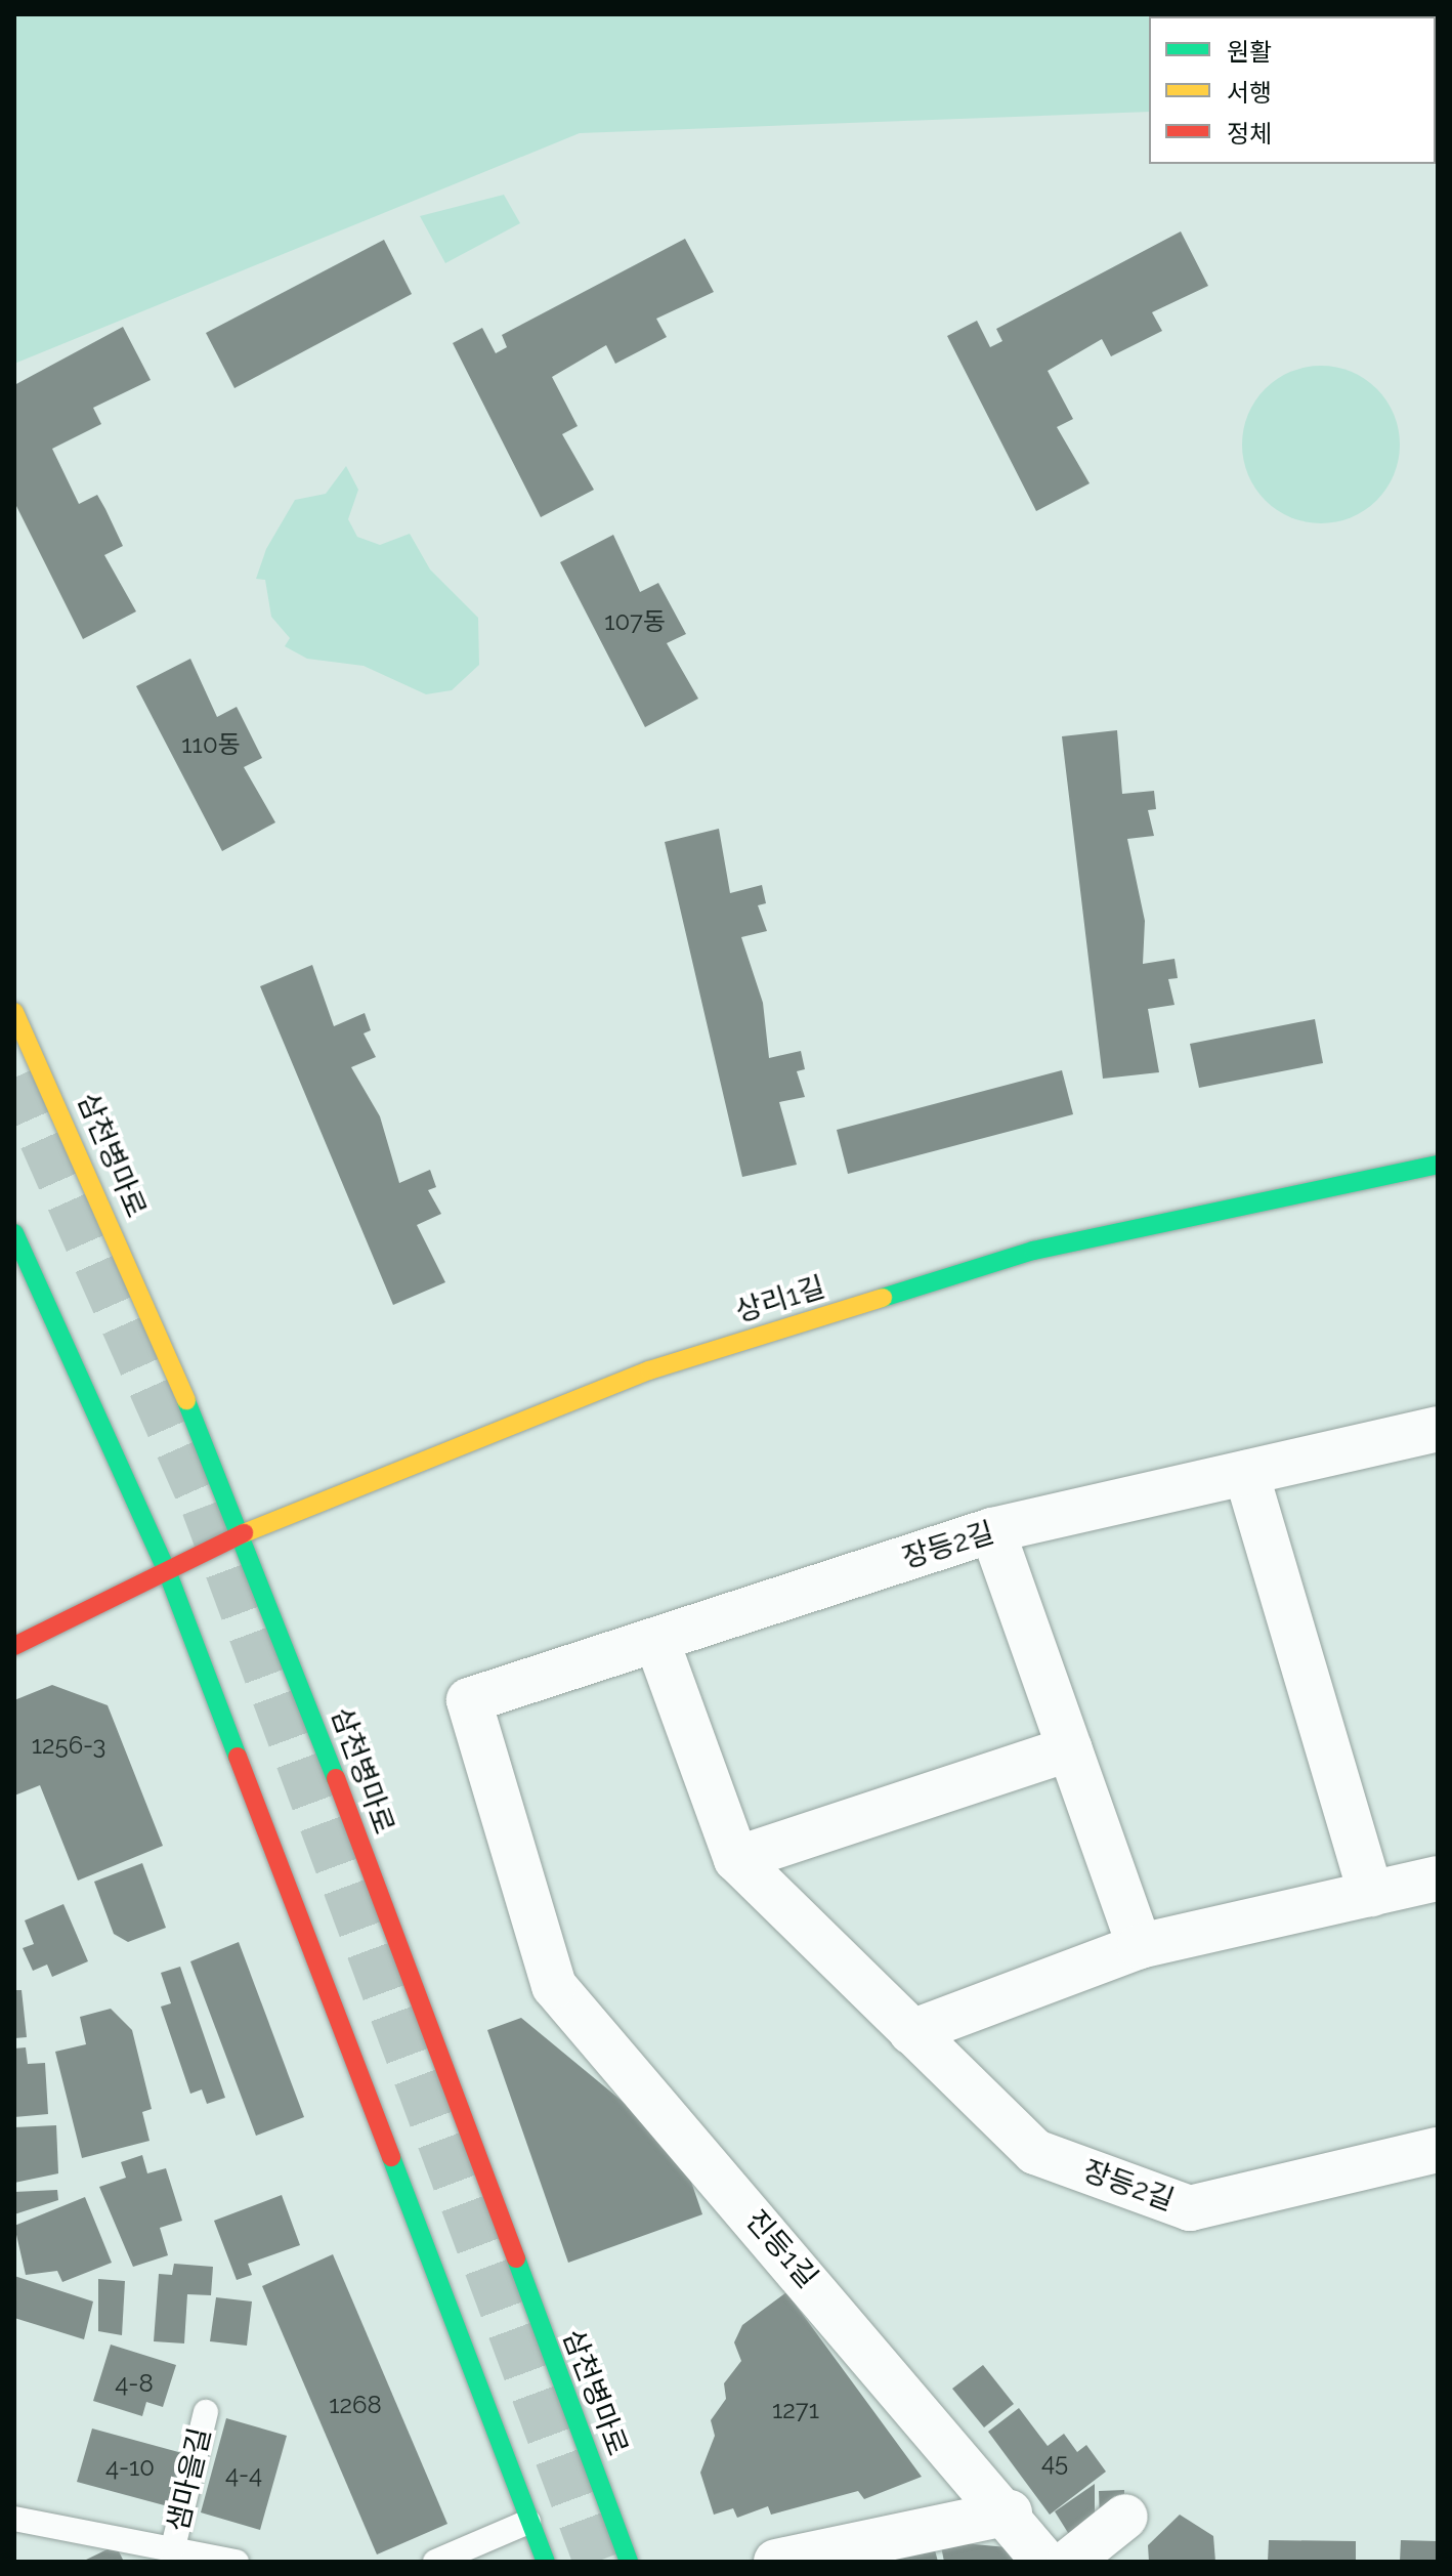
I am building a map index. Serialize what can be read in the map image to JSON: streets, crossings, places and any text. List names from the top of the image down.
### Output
{
  "streets": {
    "main road": ["삼천병마로", "상리1길"],
    "street": ["장등2길", "진등1길"],
    "lane": ["샘마을길"]
  },
  "crossings": [
    ["삼천병마로", "상리1길"],
    ["장등2길", "진등1길"]
  ],
  "house_numbers": [
    "107동",
    "110동",
    "1256-3",
    "4-8",
    "1268",
    "1271",
    "45",
    "4-10",
    "4-4"
  ],
  "legend": ["원활", "서행", "정체"]
}
